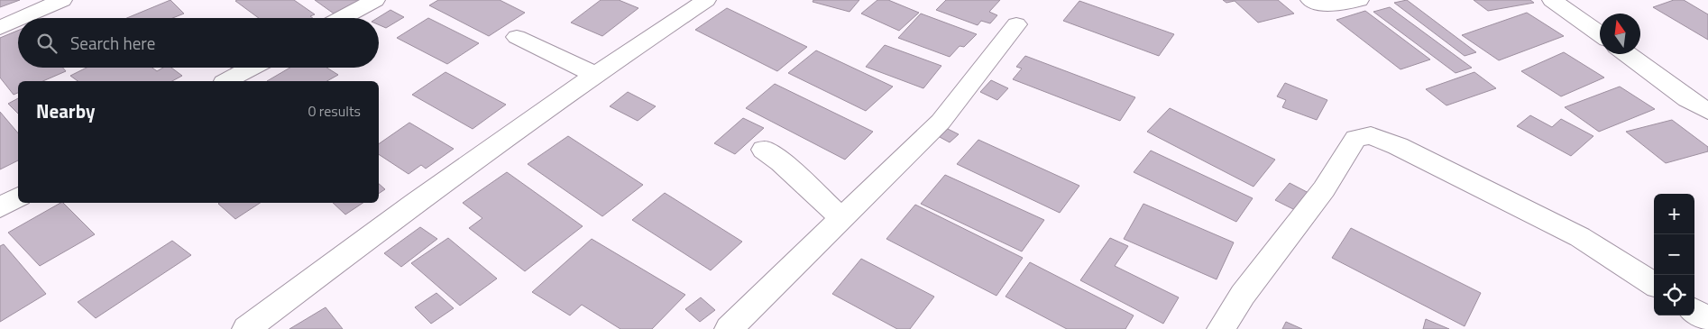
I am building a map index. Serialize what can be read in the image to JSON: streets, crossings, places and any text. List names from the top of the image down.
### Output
{
  "north": "top",
  "page": {
    "search": "Search here",
    "heading": ["Nearby", "0 results"],
    "map_buttons": ["+", "−"]
  }
}
